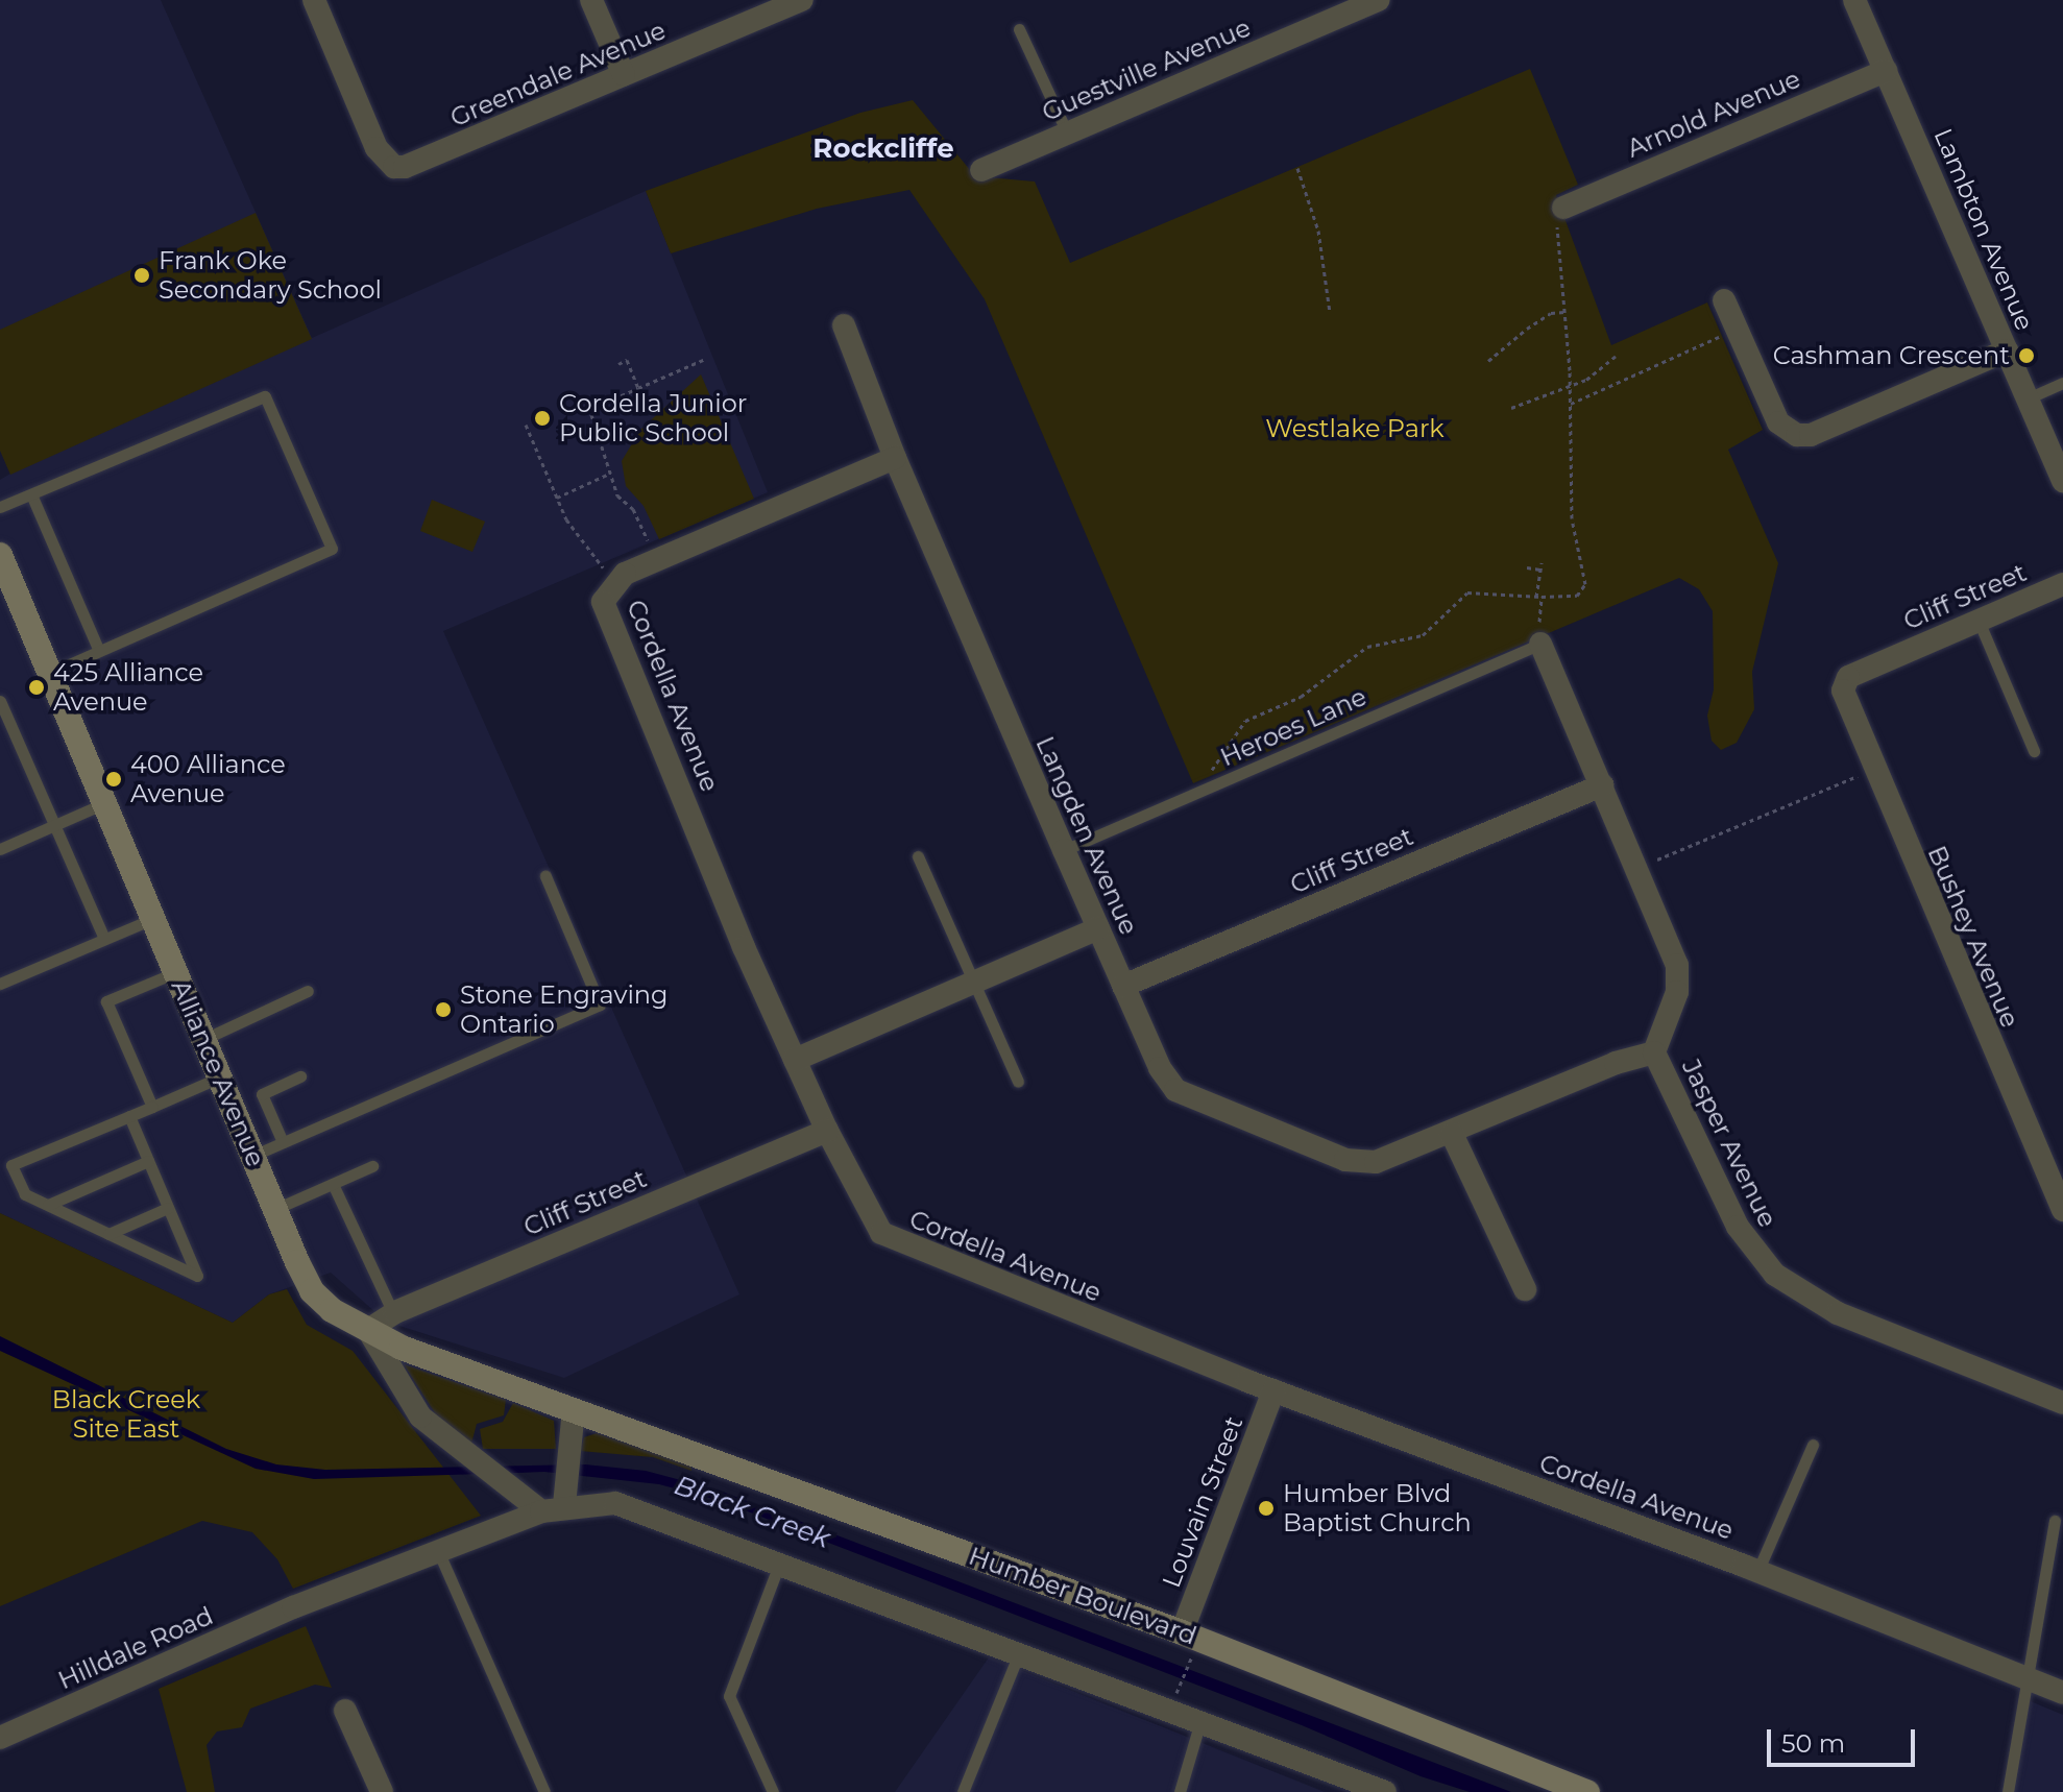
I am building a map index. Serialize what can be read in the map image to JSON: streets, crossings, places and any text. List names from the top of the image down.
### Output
{
  "streets": {
    "street": [
      "Guestville Avenue",
      "Greendale Avenue",
      "Arnold Avenue",
      "Lambton Avenue",
      "Cliff Street",
      "Cordella Avenue",
      "Langden Avenue",
      "Bushey Avenue",
      "Alliance Avenue",
      "Jasper Avenue",
      "Louvain Street",
      "Humber Boulevard",
      "Hilldale Road"
    ],
    "lane": ["Heroes Lane"]
  },
  "crossings": [
    ["Arnold Avenue", "Lambton Avenue"],
    ["Cliff Street", "Cordella Avenue"],
    ["Cliff Street", "Langden Avenue"],
    ["Cliff Street", "Bushey Avenue"],
    ["Cliff Street", "Alliance Avenue"],
    ["Cliff Street", "Jasper Avenue"],
    ["Cliff Street", "Humber Boulevard"],
    ["Cordella Avenue", "Langden Avenue"],
    ["Cordella Avenue", "Louvain Street"],
    ["Heroes Lane", "Langden Avenue"],
    ["Heroes Lane", "Jasper Avenue"],
    ["Langden Avenue", "Jasper Avenue"],
    ["Alliance Avenue", "Humber Boulevard"],
    ["Louvain Street", "Humber Boulevard"]
  ],
  "districts": ["Rockcliffe"],
  "water": ["Black Creek"],
  "parks": ["Westlake Park", "Black Creek Site East"],
  "places": [
    "Frank Oke Secondary School",
    "Cashman Crescent",
    "Cordella Junior Public School",
    "425 Alliance Avenue",
    "400 Alliance Avenue",
    "Stone Engraving Ontario",
    "Humber Blvd Baptist Church"
  ],
  "scale_bar": "50 m"
}
